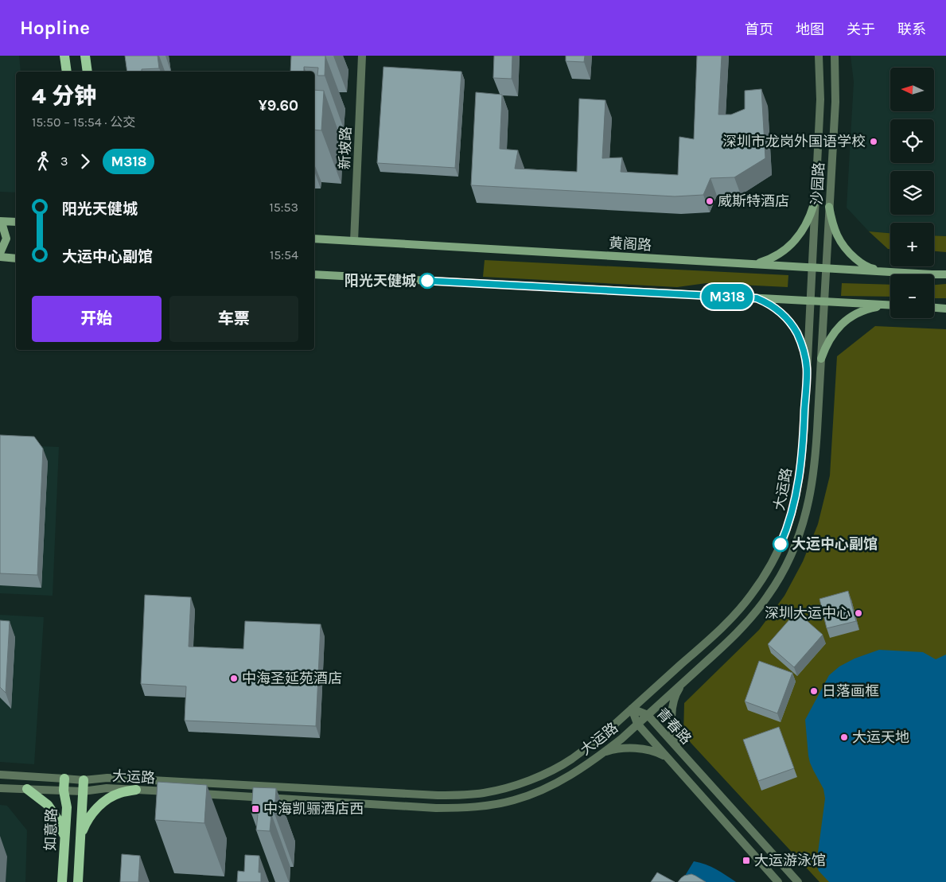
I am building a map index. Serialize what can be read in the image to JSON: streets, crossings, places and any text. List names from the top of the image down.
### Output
{
  "streets": {
    "main road": ["黄阁路", "如意路"],
    "street": [
      "新坡路",
      "沙园路",
      "大运路",
      "青春路"
    ]
  },
  "crossings": [
    ["新坡路", "黄阁路"],
    ["沙园路", "黄阁路"],
    ["沙园路", "大运路"],
    ["大运路", "青春路"],
    ["大运路", "如意路"]
  ],
  "places": {
    "other": [
      "深圳市龙岗外国语学校",
      "威斯特酒店",
      "阳光天健城",
      "大运中心副馆",
      "深圳大运中心",
      "中海圣延苑酒店",
      "日落画框",
      "大运天地"
    ],
    "transit": ["中海凯骊酒店西", "大运游泳馆"]
  },
  "lines": ["bus line M318"],
  "north": "left",
  "page": {
    "header": "Hopline",
    "nav": [
      "首页",
      "地图",
      "关于",
      "联系"
    ],
    "on_map": "M318",
    "map_buttons": ["+", "−"],
    "heading": ["4 分钟", "15:50 – 15:54 · 公交", "¥9.60"],
    "legs": ["3", "M318"],
    "list": [
      {
        "name": "阳光天健城",
        "value": "15:53"
      },
      {
        "name": "大运中心副馆",
        "value": "15:54"
      }
    ],
    "buttons": ["开始", "车票"]
  }
}
